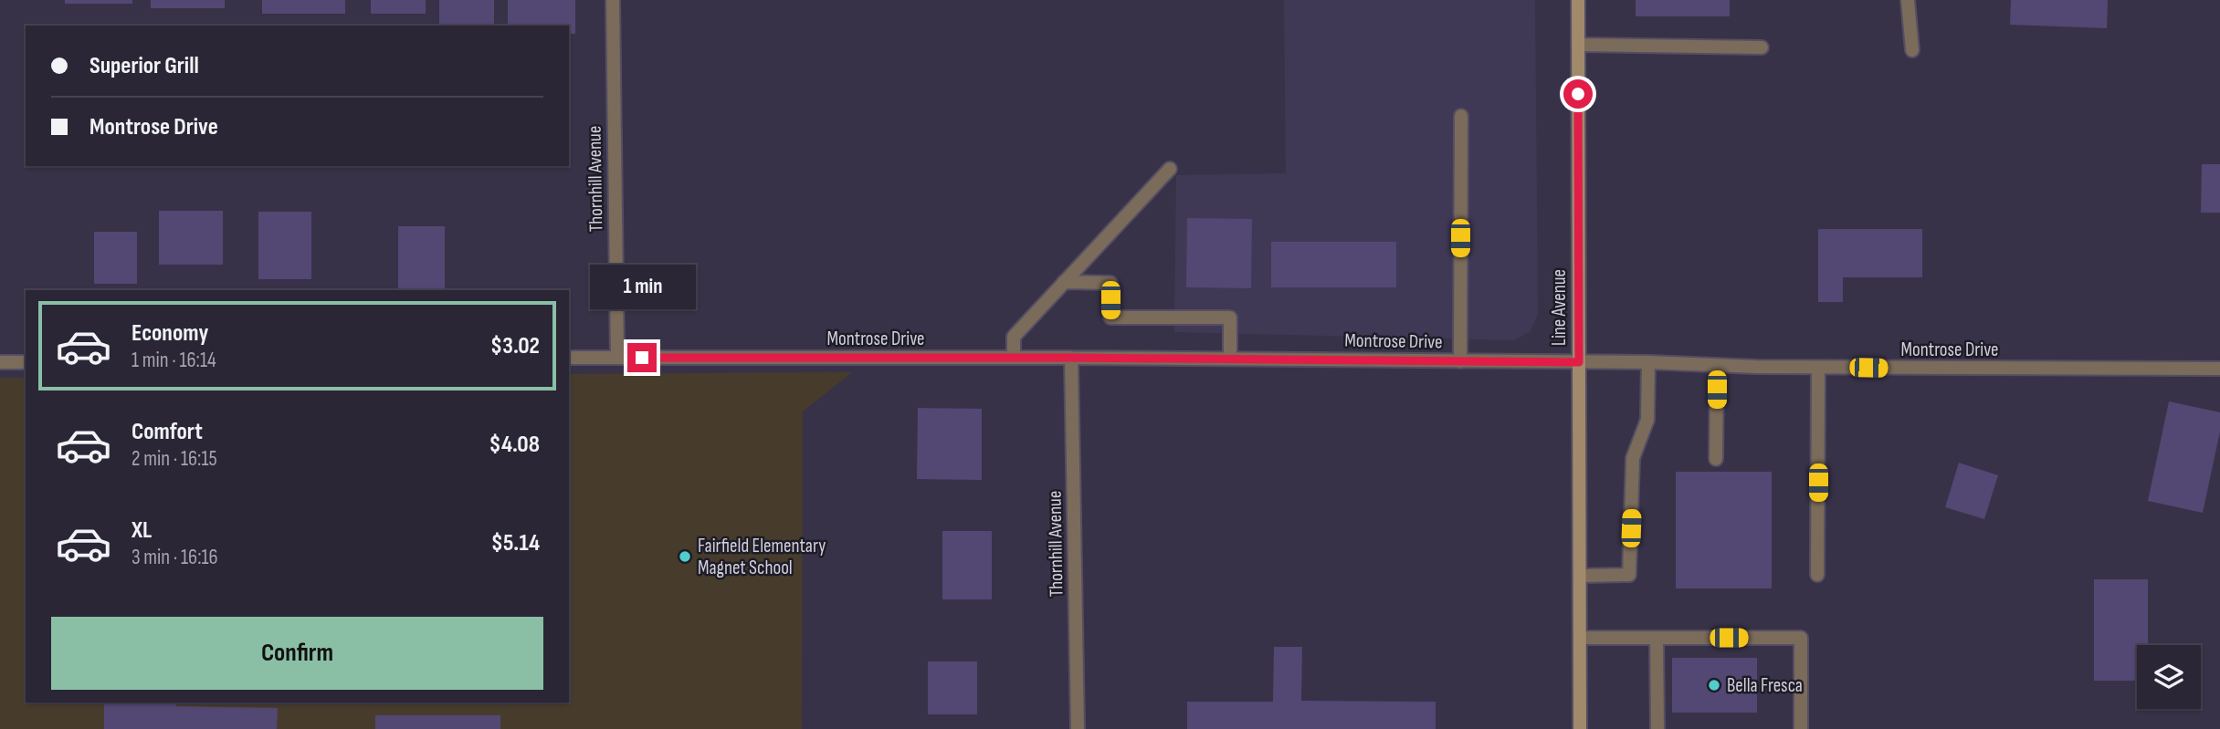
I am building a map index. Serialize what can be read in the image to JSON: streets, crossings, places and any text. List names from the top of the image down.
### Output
{
  "streets": {
    "main road": ["Line Avenue"],
    "street": ["Thornhill Avenue", "Montrose Drive"]
  },
  "crossings": [
    ["Thornhill Avenue", "Montrose Drive"],
    ["Line Avenue", "Montrose Drive"]
  ],
  "places": ["Fairfield Elementary Magnet School", "Bella Fresca"],
  "page": {
    "banner": ["Superior Grill", "Montrose Drive"],
    "bubble": "1 min",
    "list": [
      {
        "name": "Economy",
        "note": "1 min · 16:14",
        "value": "$3.02"
      },
      {
        "name": "Comfort",
        "note": "2 min · 16:15",
        "value": "$4.08"
      },
      {
        "name": "XL",
        "note": "3 min · 16:16",
        "value": "$5.14"
      }
    ],
    "buttons": "Confirm"
  }
}
